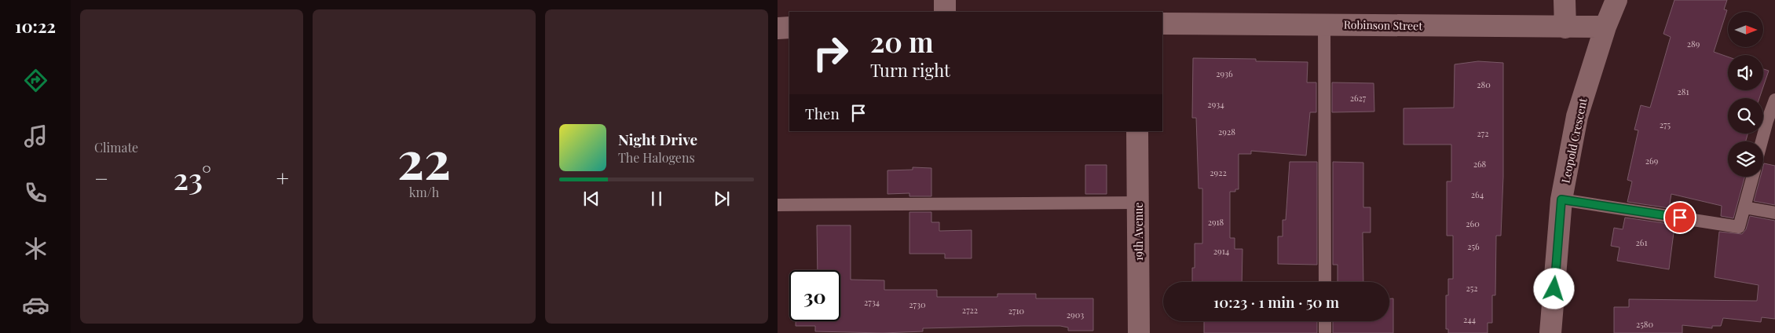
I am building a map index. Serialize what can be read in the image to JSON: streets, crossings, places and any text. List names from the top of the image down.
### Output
{
  "streets": {
    "street": ["Robinson Street", "Leopold Crescent", "19th Avenue"]
  },
  "crossings": [
    ["Robinson Street", "Leopold Crescent"]
  ],
  "house_numbers": [
    "289",
    "2936",
    "280",
    "281",
    "2627",
    "2934",
    "275",
    "2928",
    "272",
    "269",
    "268",
    "2922",
    "264",
    "2918",
    "260",
    "261",
    "256",
    "2914",
    "252",
    "2734",
    "2730",
    "2722",
    "2710",
    "2903",
    "244",
    "2580"
  ],
  "north": "right",
  "page": {
    "tabs": "10:22",
    "tile": [
      "Climate",
      ["22", "km/h"]
    ],
    "turn": ["20 m", "Turn right"],
    "then": "Then",
    "song": ["Night Drive", "The Halogens"],
    "heat": ["−", "23°", "+"],
    "limit": "30",
    "trip": "10:23 · 1 min · 50 m"
  }
}
